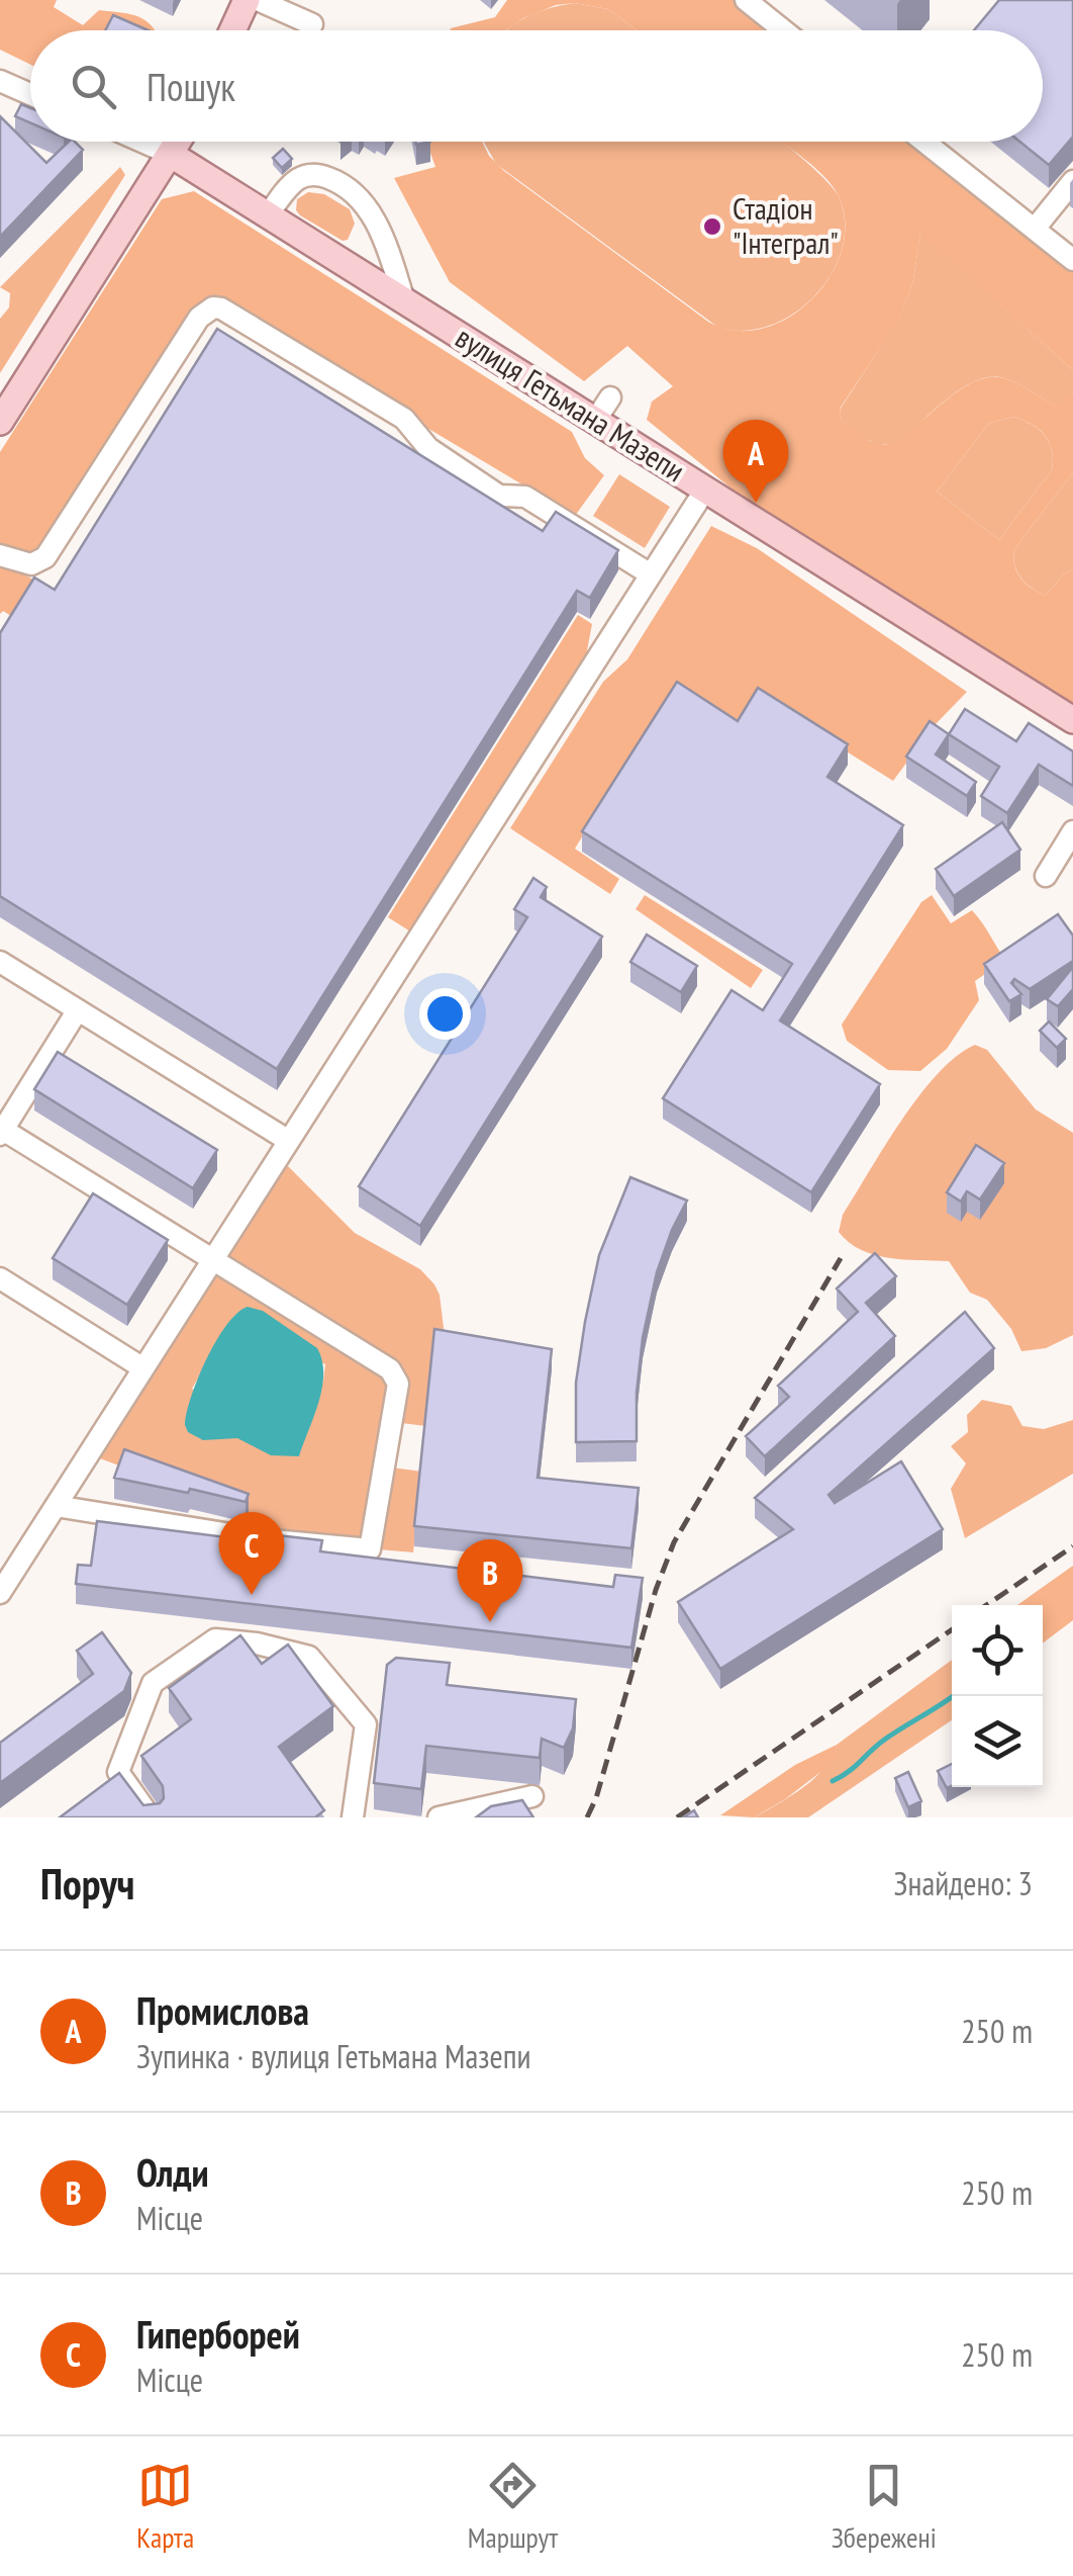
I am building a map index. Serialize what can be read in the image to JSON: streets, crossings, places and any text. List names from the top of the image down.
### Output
{
  "streets": {
    "main road": ["вулиця Гетьмана Мазепи"]
  },
  "places": ["Стадіон \"Інтеграл\""],
  "page": {
    "search": "Пошук",
    "pins": ["A", "C", "B"],
    "heading": ["Поруч", "Знайдено: 3"],
    "list": [
      {
        "mark": "A",
        "name": "Промислова",
        "note": "Зупинка · вулиця Гетьмана Мазепи",
        "value": "250 m"
      },
      {
        "mark": "B",
        "name": "Олди",
        "note": "Місце",
        "value": "250 m"
      },
      {
        "mark": "C",
        "name": "Гиперборей",
        "note": "Місце",
        "value": "250 m"
      }
    ],
    "nav": ["Карта", "Маршрут", "Збережені"]
  }
}
